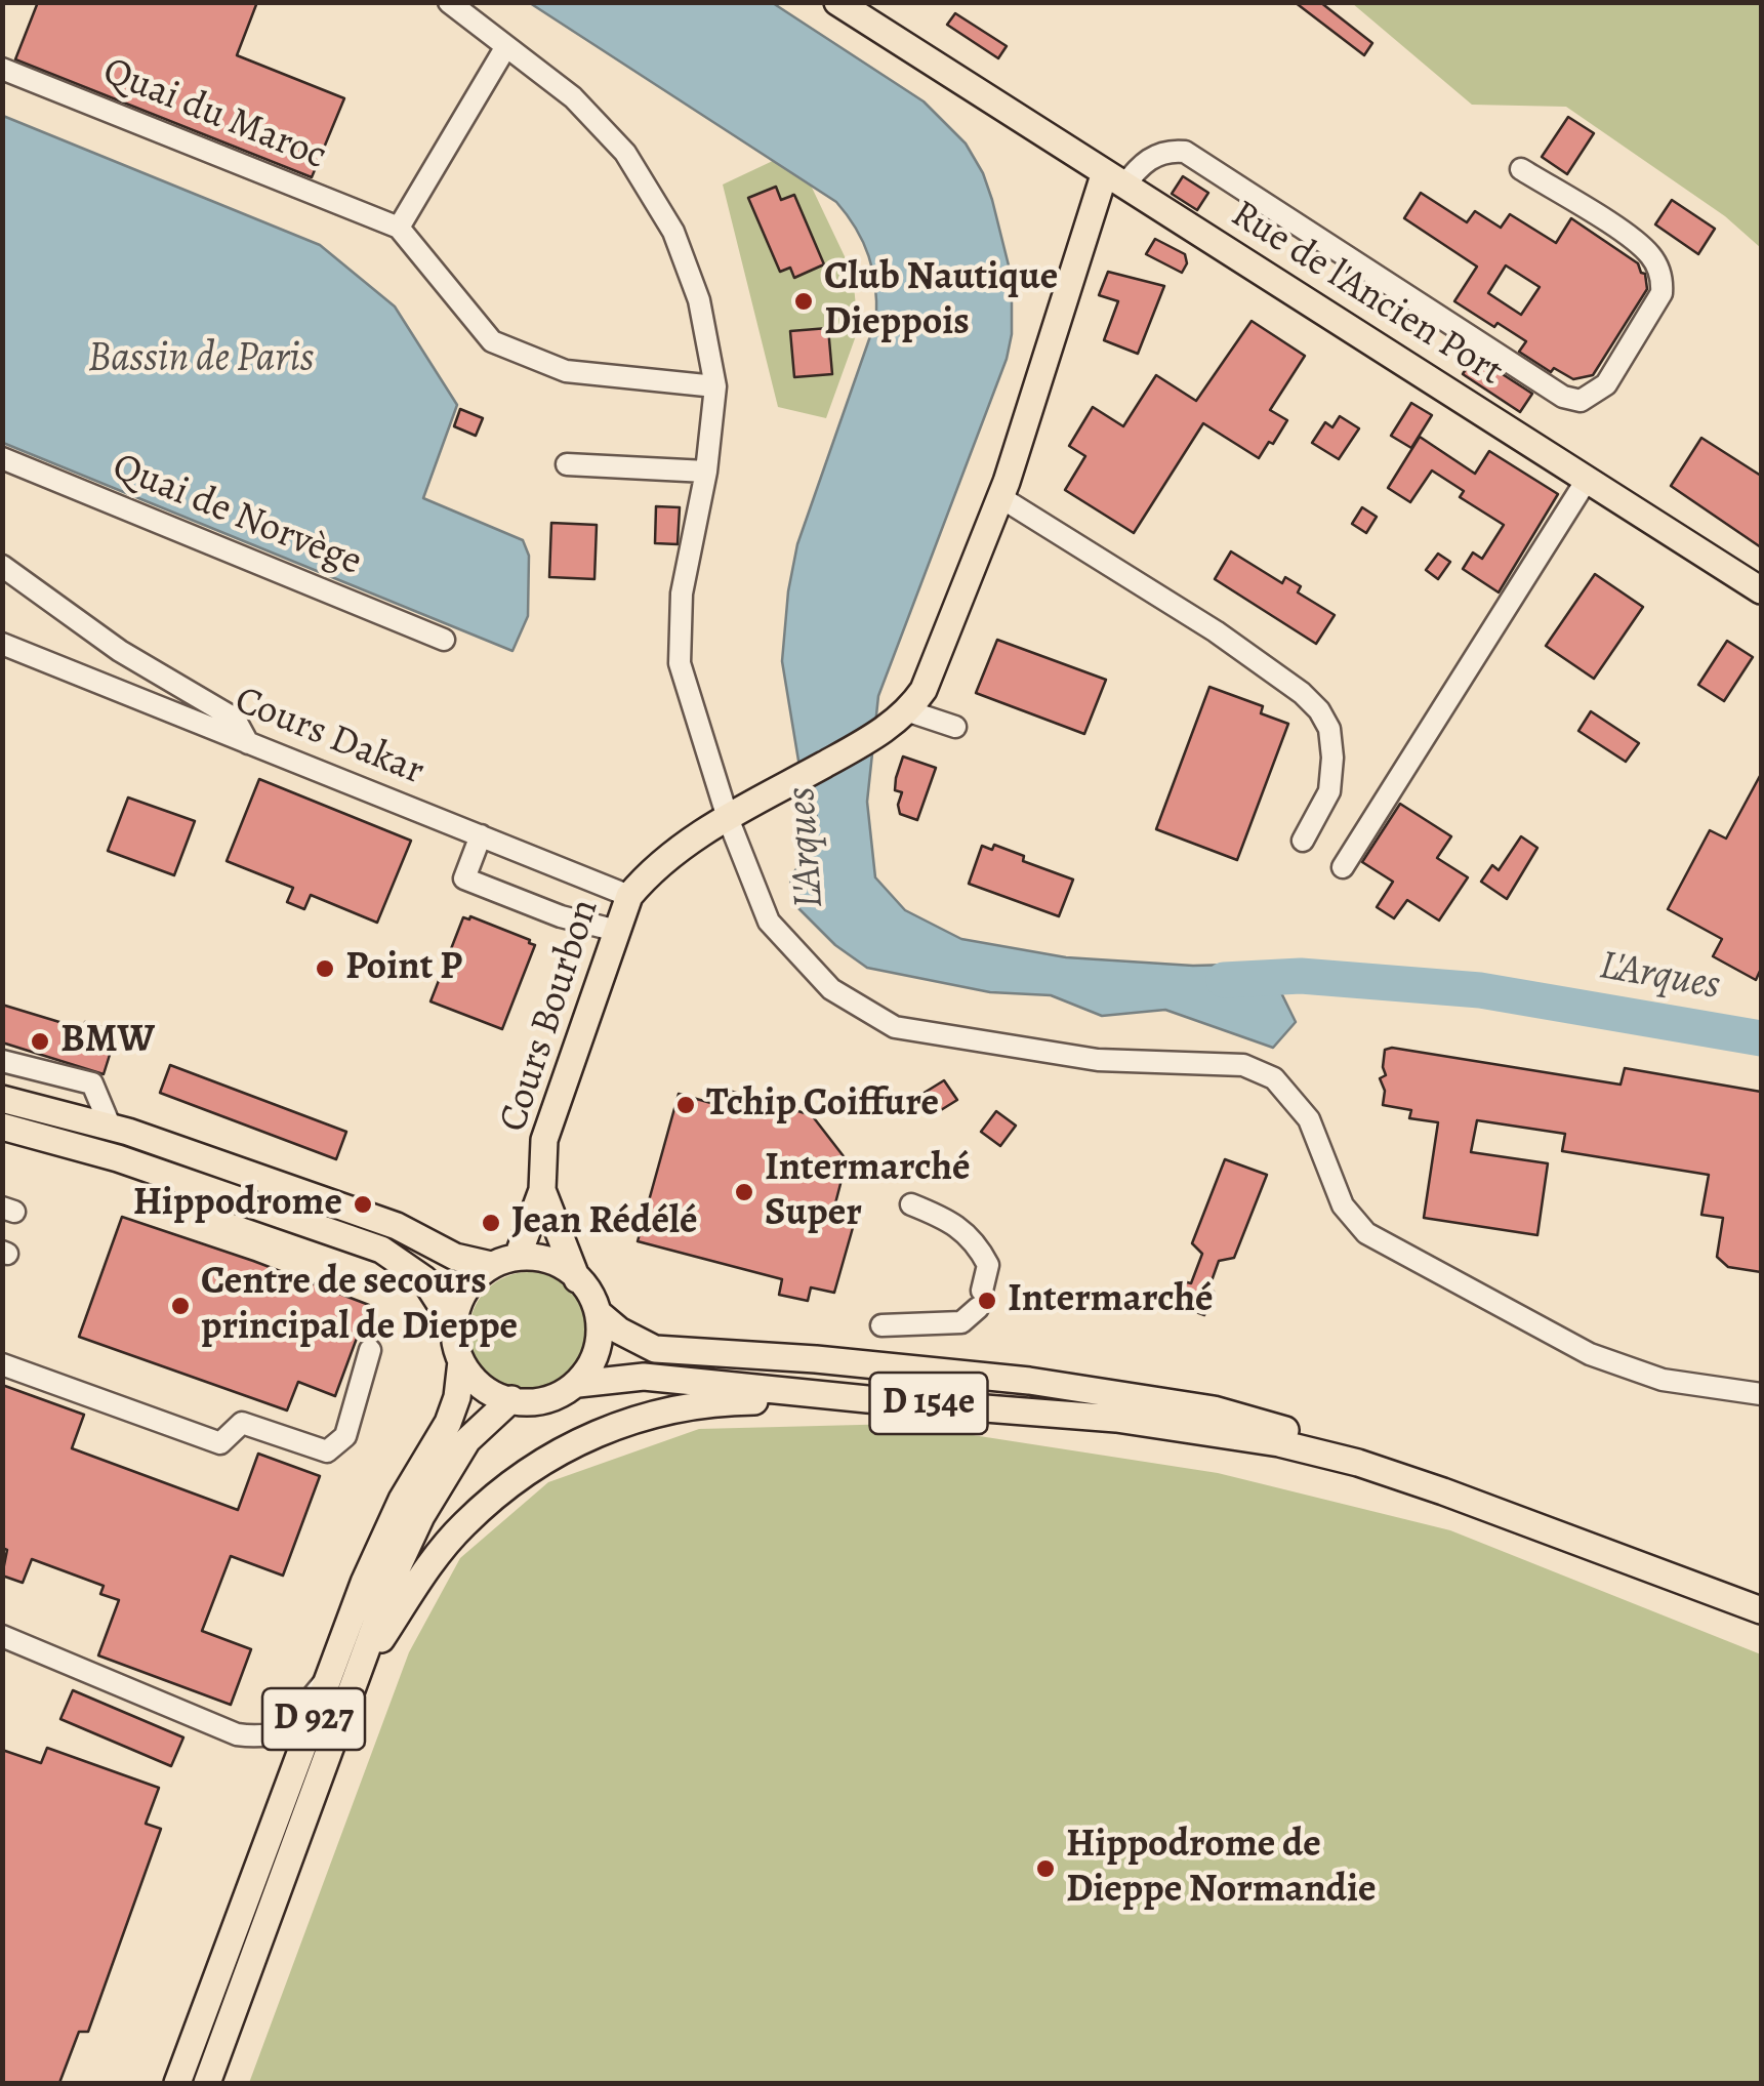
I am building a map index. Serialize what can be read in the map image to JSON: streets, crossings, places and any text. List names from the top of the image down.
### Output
{
  "streets": {
    "main road": [
      "Rue de l'Ancien Port",
      "Cours Bourbon",
      "D 154e",
      "D 927"
    ],
    "street": ["Quai du Maroc", "Quai de Norvège", "Cours Dakar"]
  },
  "crossings": [
    ["Rue de l'Ancien Port", "Cours Bourbon"],
    ["Cours Dakar", "Cours Bourbon"],
    ["Cours Bourbon", "D 154e"],
    ["Cours Bourbon", "D 927"],
    ["D 154e", "D 927"]
  ],
  "water": ["Bassin de Paris", "L'Arques"],
  "places": [
    "Club Nautique Dieppois",
    "Point P",
    "BMW",
    "Tchip Coiffure",
    "Intermarché Super",
    "Hippodrome",
    "Jean Rédélé",
    "Intermarché",
    "Centre de secours principal de Dieppe",
    "Hippodrome de Dieppe Normandie"
  ]
}
